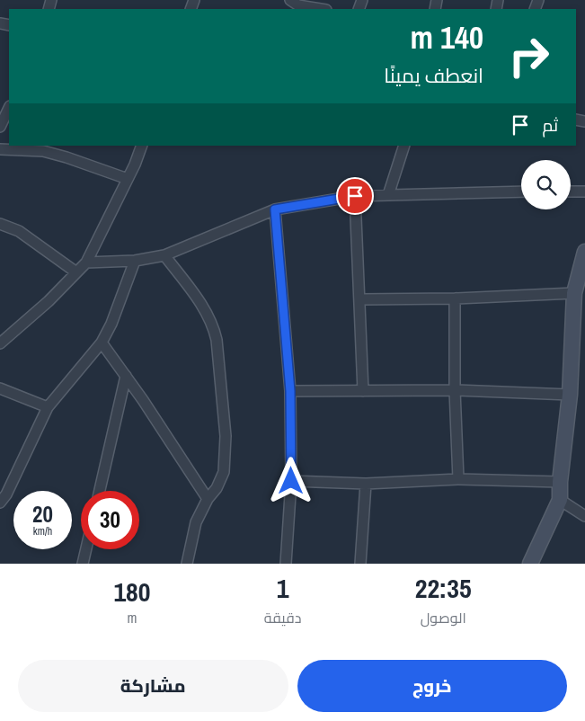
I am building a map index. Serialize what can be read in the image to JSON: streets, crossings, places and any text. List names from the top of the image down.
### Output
{
  "page": {
    "turn": ["140 m", "انعطف يمينًا"],
    "then": "ثم",
    "speed": "20 km/h",
    "limit": "30",
    "eta": [
      "22:35",
      "الوصول",
      "1",
      "دقيقة",
      "180",
      "m"
    ],
    "buttons": ["خروج", "مشاركة"]
  }
}
